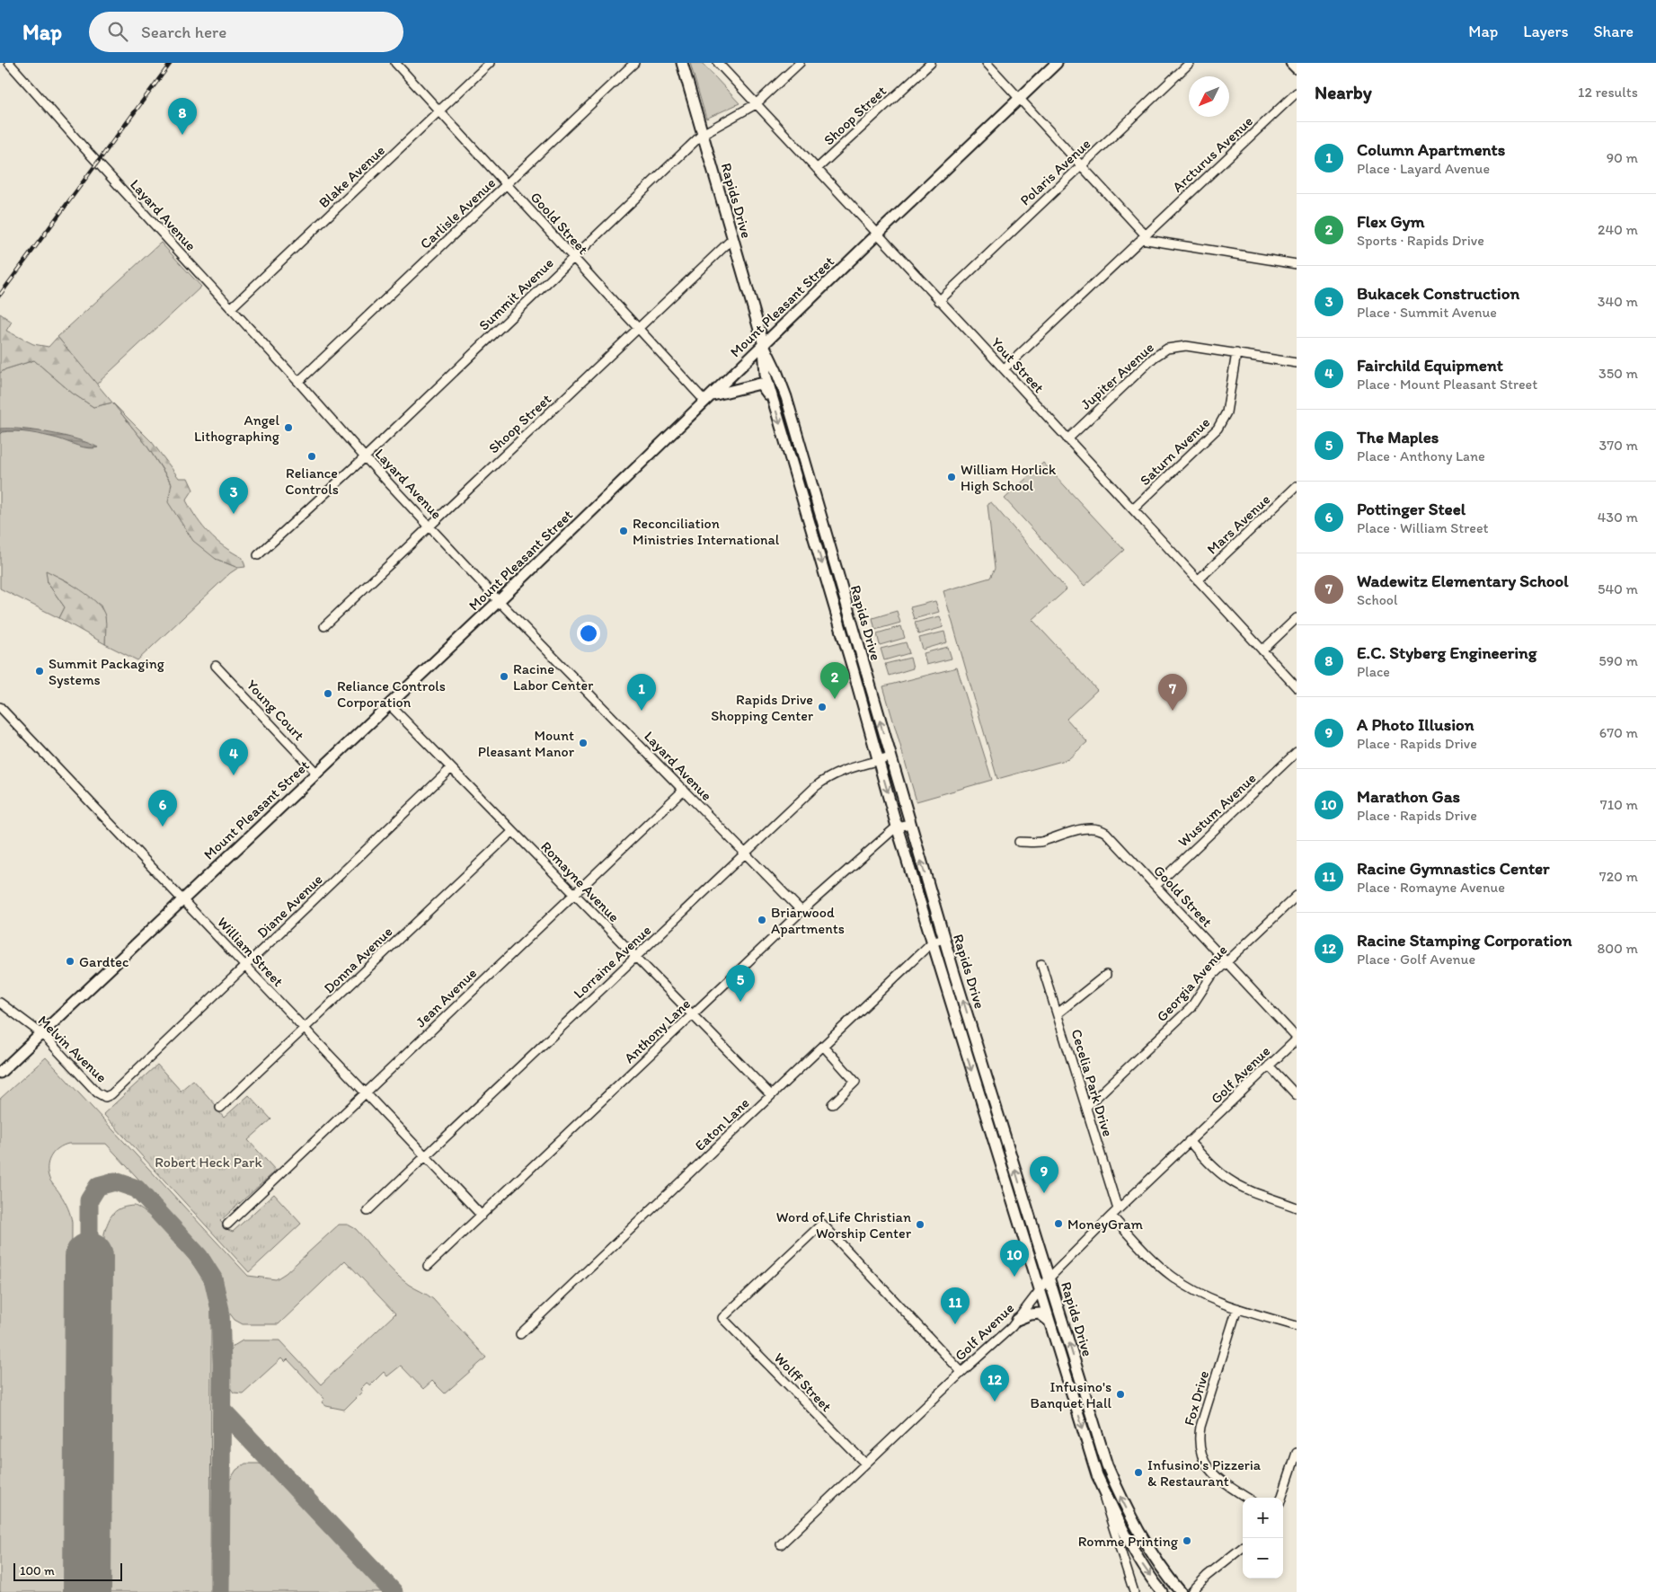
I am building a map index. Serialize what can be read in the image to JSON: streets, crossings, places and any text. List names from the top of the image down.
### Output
{
  "streets": {
    "street": [
      "Shoop Street",
      "Arcturus Avenue",
      "Polaris Avenue",
      "Blake Avenue",
      "Rapids Drive",
      "Carlisle Avenue",
      "Layard Avenue",
      "Goold Street",
      "Summit Avenue",
      "Mount Pleasant Street",
      "Yout Street",
      "Jupiter Avenue",
      "Saturn Avenue",
      "Mars Avenue",
      "Young Court",
      "Wustum Avenue",
      "Romayne Avenue",
      "Diane Avenue",
      "William Street",
      "Donna Avenue",
      "Lorraine Avenue",
      "Georgia Avenue",
      "Jean Avenue",
      "Anthony Lane",
      "Melvin Avenue",
      "Golf Avenue",
      "Cecelia Park Drive",
      "Eaton Lane",
      "Wolff Street",
      "Fox Drive"
    ]
  },
  "crossings": [
    ["Shoop Street", "Rapids Drive"],
    ["Shoop Street", "Layard Avenue"],
    ["Shoop Street", "Goold Street"],
    ["Shoop Street", "Yout Street"],
    ["Arcturus Avenue", "Yout Street"],
    ["Polaris Avenue", "Yout Street"],
    ["Blake Avenue", "Layard Avenue"],
    ["Blake Avenue", "Goold Street"],
    ["Rapids Drive", "Summit Avenue"],
    ["Rapids Drive", "Mount Pleasant Street"],
    ["Rapids Drive", "Lorraine Avenue"],
    ["Rapids Drive", "Anthony Lane"],
    ["Rapids Drive", "Golf Avenue"],
    ["Rapids Drive", "Eaton Lane"],
    ["Carlisle Avenue", "Layard Avenue"],
    ["Carlisle Avenue", "Goold Street"],
    ["Layard Avenue", "Summit Avenue"],
    ["Layard Avenue", "Mount Pleasant Street"],
    ["Layard Avenue", "Lorraine Avenue"],
    ["Layard Avenue", "Jean Avenue"],
    ["Layard Avenue", "Anthony Lane"],
    ["Goold Street", "Summit Avenue"],
    ["Goold Street", "Mount Pleasant Street"],
    ["Goold Street", "Wustum Avenue"],
    ["Goold Street", "Georgia Avenue"],
    ["Goold Street", "Golf Avenue"],
    ["Summit Avenue", "Yout Street"],
    ["Mount Pleasant Street", "Yout Street"],
    ["Mount Pleasant Street", "Young Court"],
    ["Mount Pleasant Street", "Romayne Avenue"],
    ["Mount Pleasant Street", "William Street"],
    ["Mount Pleasant Street", "Melvin Avenue"],
    ["Yout Street", "Jupiter Avenue"],
    ["Yout Street", "Saturn Avenue"],
    ["Yout Street", "Mars Avenue"],
    ["Jupiter Avenue", "Saturn Avenue"],
    ["Romayne Avenue", "Diane Avenue"],
    ["Romayne Avenue", "Donna Avenue"],
    ["Romayne Avenue", "Lorraine Avenue"],
    ["Romayne Avenue", "Jean Avenue"],
    ["Romayne Avenue", "Anthony Lane"],
    ["Romayne Avenue", "Eaton Lane"],
    ["Diane Avenue", "William Street"],
    ["Diane Avenue", "Melvin Avenue"],
    ["William Street", "Donna Avenue"],
    ["William Street", "Lorraine Avenue"],
    ["William Street", "Jean Avenue"],
    ["William Street", "Anthony Lane"],
    ["Georgia Avenue", "Cecelia Park Drive"],
    ["Golf Avenue", "Cecelia Park Drive"],
    ["Golf Avenue", "Wolff Street"]
  ],
  "parks": ["Robert Heck Park"],
  "places": [
    "Angel Lithographing",
    "Reliance Controls",
    "William Horlick High School",
    "Reconciliation Ministries International",
    "Summit Packaging Systems",
    "Racine Labor Center",
    "Reliance Controls Corporation",
    "Rapids Drive Shopping Center",
    "Mount Pleasant Manor",
    "Briarwood Apartments",
    "Gardtec",
    "MoneyGram",
    "Word of Life Christian Worship Center",
    "Infusino's Banquet Hall",
    "Infusino's Pizzeria & Restaurant",
    "Romme Printing"
  ],
  "scale_bar": "100 m",
  "north": "bottom left",
  "page": {
    "header": "Map",
    "search": "Search here",
    "nav": ["Map", "Layers", "Share"],
    "heading": ["Nearby", "12 results"],
    "pins": [
      "8",
      "3",
      "2",
      "1",
      "7",
      "4",
      "6",
      "5",
      "9",
      "10",
      "11",
      "12"
    ],
    "list": [
      {
        "mark": "1",
        "name": "Column Apartments",
        "note": "Place · Layard Avenue",
        "value": "90 m"
      },
      {
        "mark": "2",
        "name": "Flex Gym",
        "note": "Sports · Rapids Drive",
        "value": "240 m"
      },
      {
        "mark": "3",
        "name": "Bukacek Construction",
        "note": "Place · Summit Avenue",
        "value": "340 m"
      },
      {
        "mark": "4",
        "name": "Fairchild Equipment",
        "note": "Place · Mount Pleasant Street",
        "value": "350 m"
      },
      {
        "mark": "5",
        "name": "The Maples",
        "note": "Place · Anthony Lane",
        "value": "370 m"
      },
      {
        "mark": "6",
        "name": "Pottinger Steel",
        "note": "Place · William Street",
        "value": "430 m"
      },
      {
        "mark": "7",
        "name": "Wadewitz Elementary School",
        "note": "School",
        "value": "540 m"
      },
      {
        "mark": "8",
        "name": "E.C. Styberg Engineering",
        "note": "Place",
        "value": "590 m"
      },
      {
        "mark": "9",
        "name": "A Photo Illusion",
        "note": "Place · Rapids Drive",
        "value": "670 m"
      },
      {
        "mark": "10",
        "name": "Marathon Gas",
        "note": "Place · Rapids Drive",
        "value": "710 m"
      },
      {
        "mark": "11",
        "name": "Racine Gymnastics Center",
        "note": "Place · Romayne Avenue",
        "value": "720 m"
      },
      {
        "mark": "12",
        "name": "Racine Stamping Corporation",
        "note": "Place · Golf Avenue",
        "value": "800 m"
      }
    ],
    "map_buttons": ["+", "−"],
    "scale": "100 m"
  }
}
